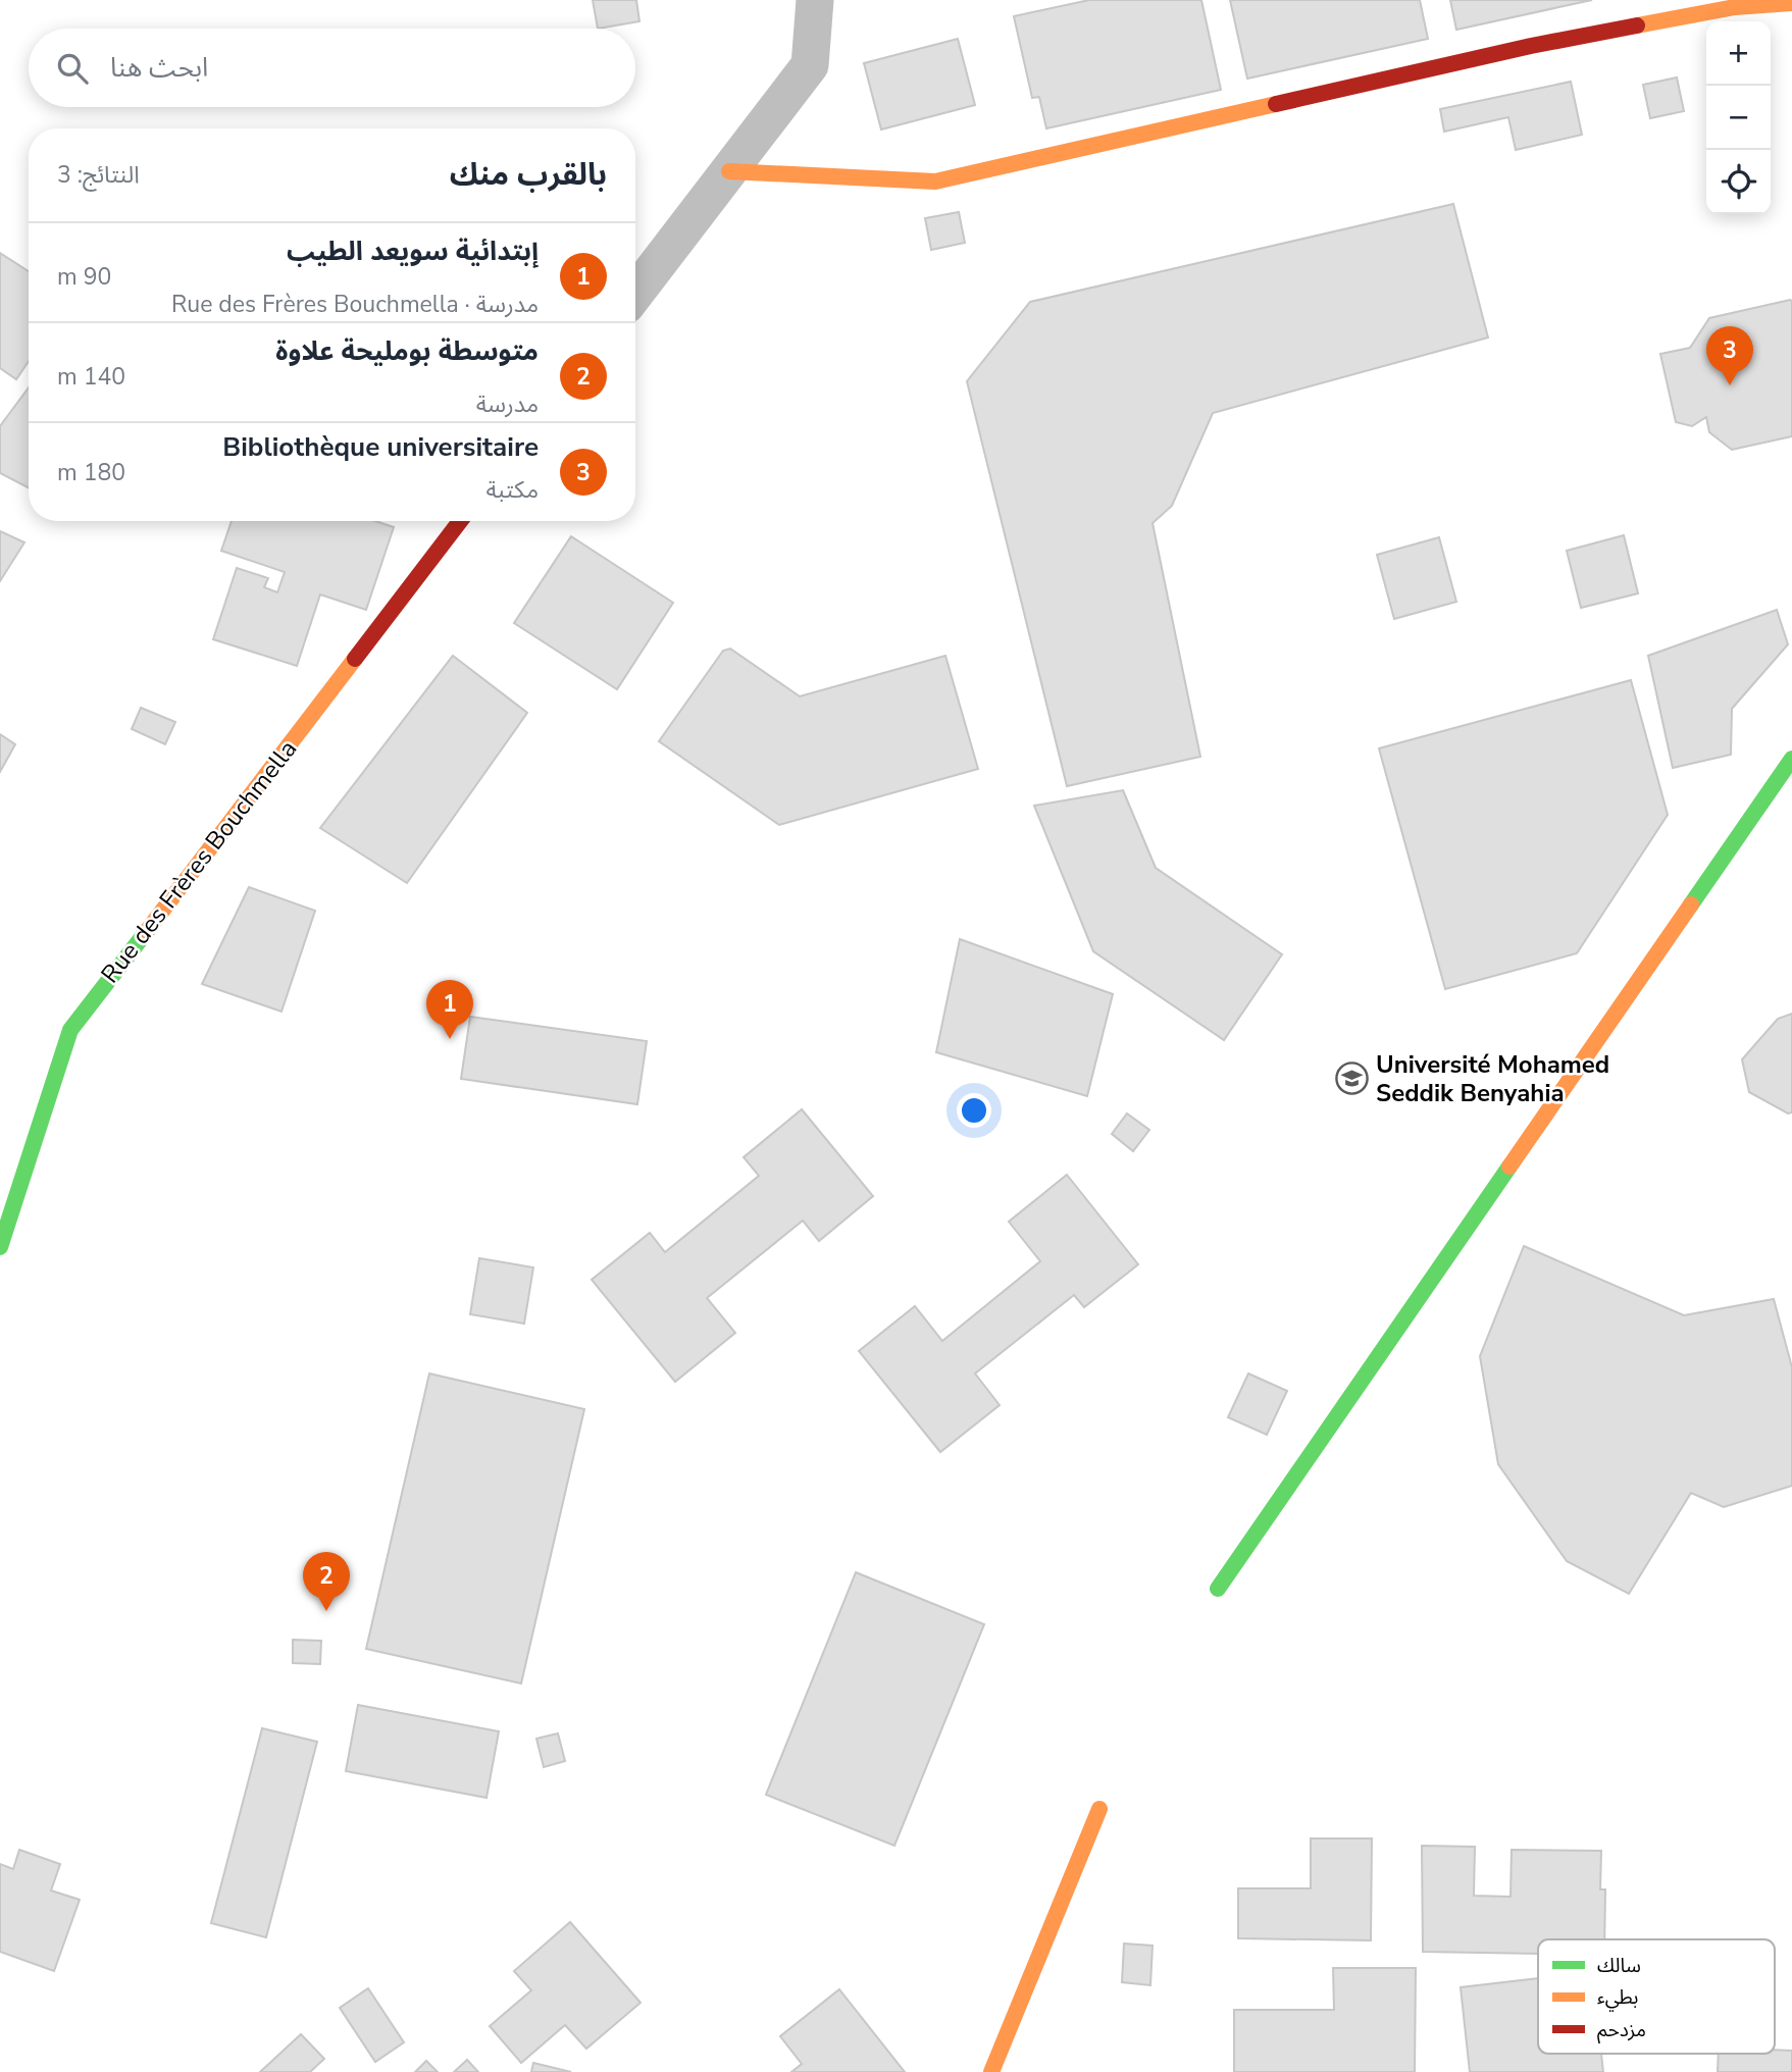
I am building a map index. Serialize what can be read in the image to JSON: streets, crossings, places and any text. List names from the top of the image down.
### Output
{
  "streets": {
    "street": ["Rue des Frères Bouchmella"]
  },
  "places": {
    "school or university": ["Université Mohamed Seddik Benyahia"]
  },
  "legend": ["سالك", "بطيء", "مزدحم"],
  "page": {
    "map_buttons": ["+", "−"],
    "search": "ابحث هنا",
    "heading": ["بالقرب منك", "النتائج: 3"],
    "list": [
      {
        "mark": "1",
        "name": "إبتدائية سويعد الطيب",
        "note": "مدرسة · Rue des Frères Bouchmella",
        "value": "90 m"
      },
      {
        "mark": "2",
        "name": "متوسطة بومليحة علاوة",
        "note": "مدرسة",
        "value": "140 m"
      },
      {
        "mark": "3",
        "name": "Bibliothèque universitaire",
        "note": "مكتبة",
        "value": "180 m"
      }
    ],
    "pins": ["3", "1", "2"]
  }
}
